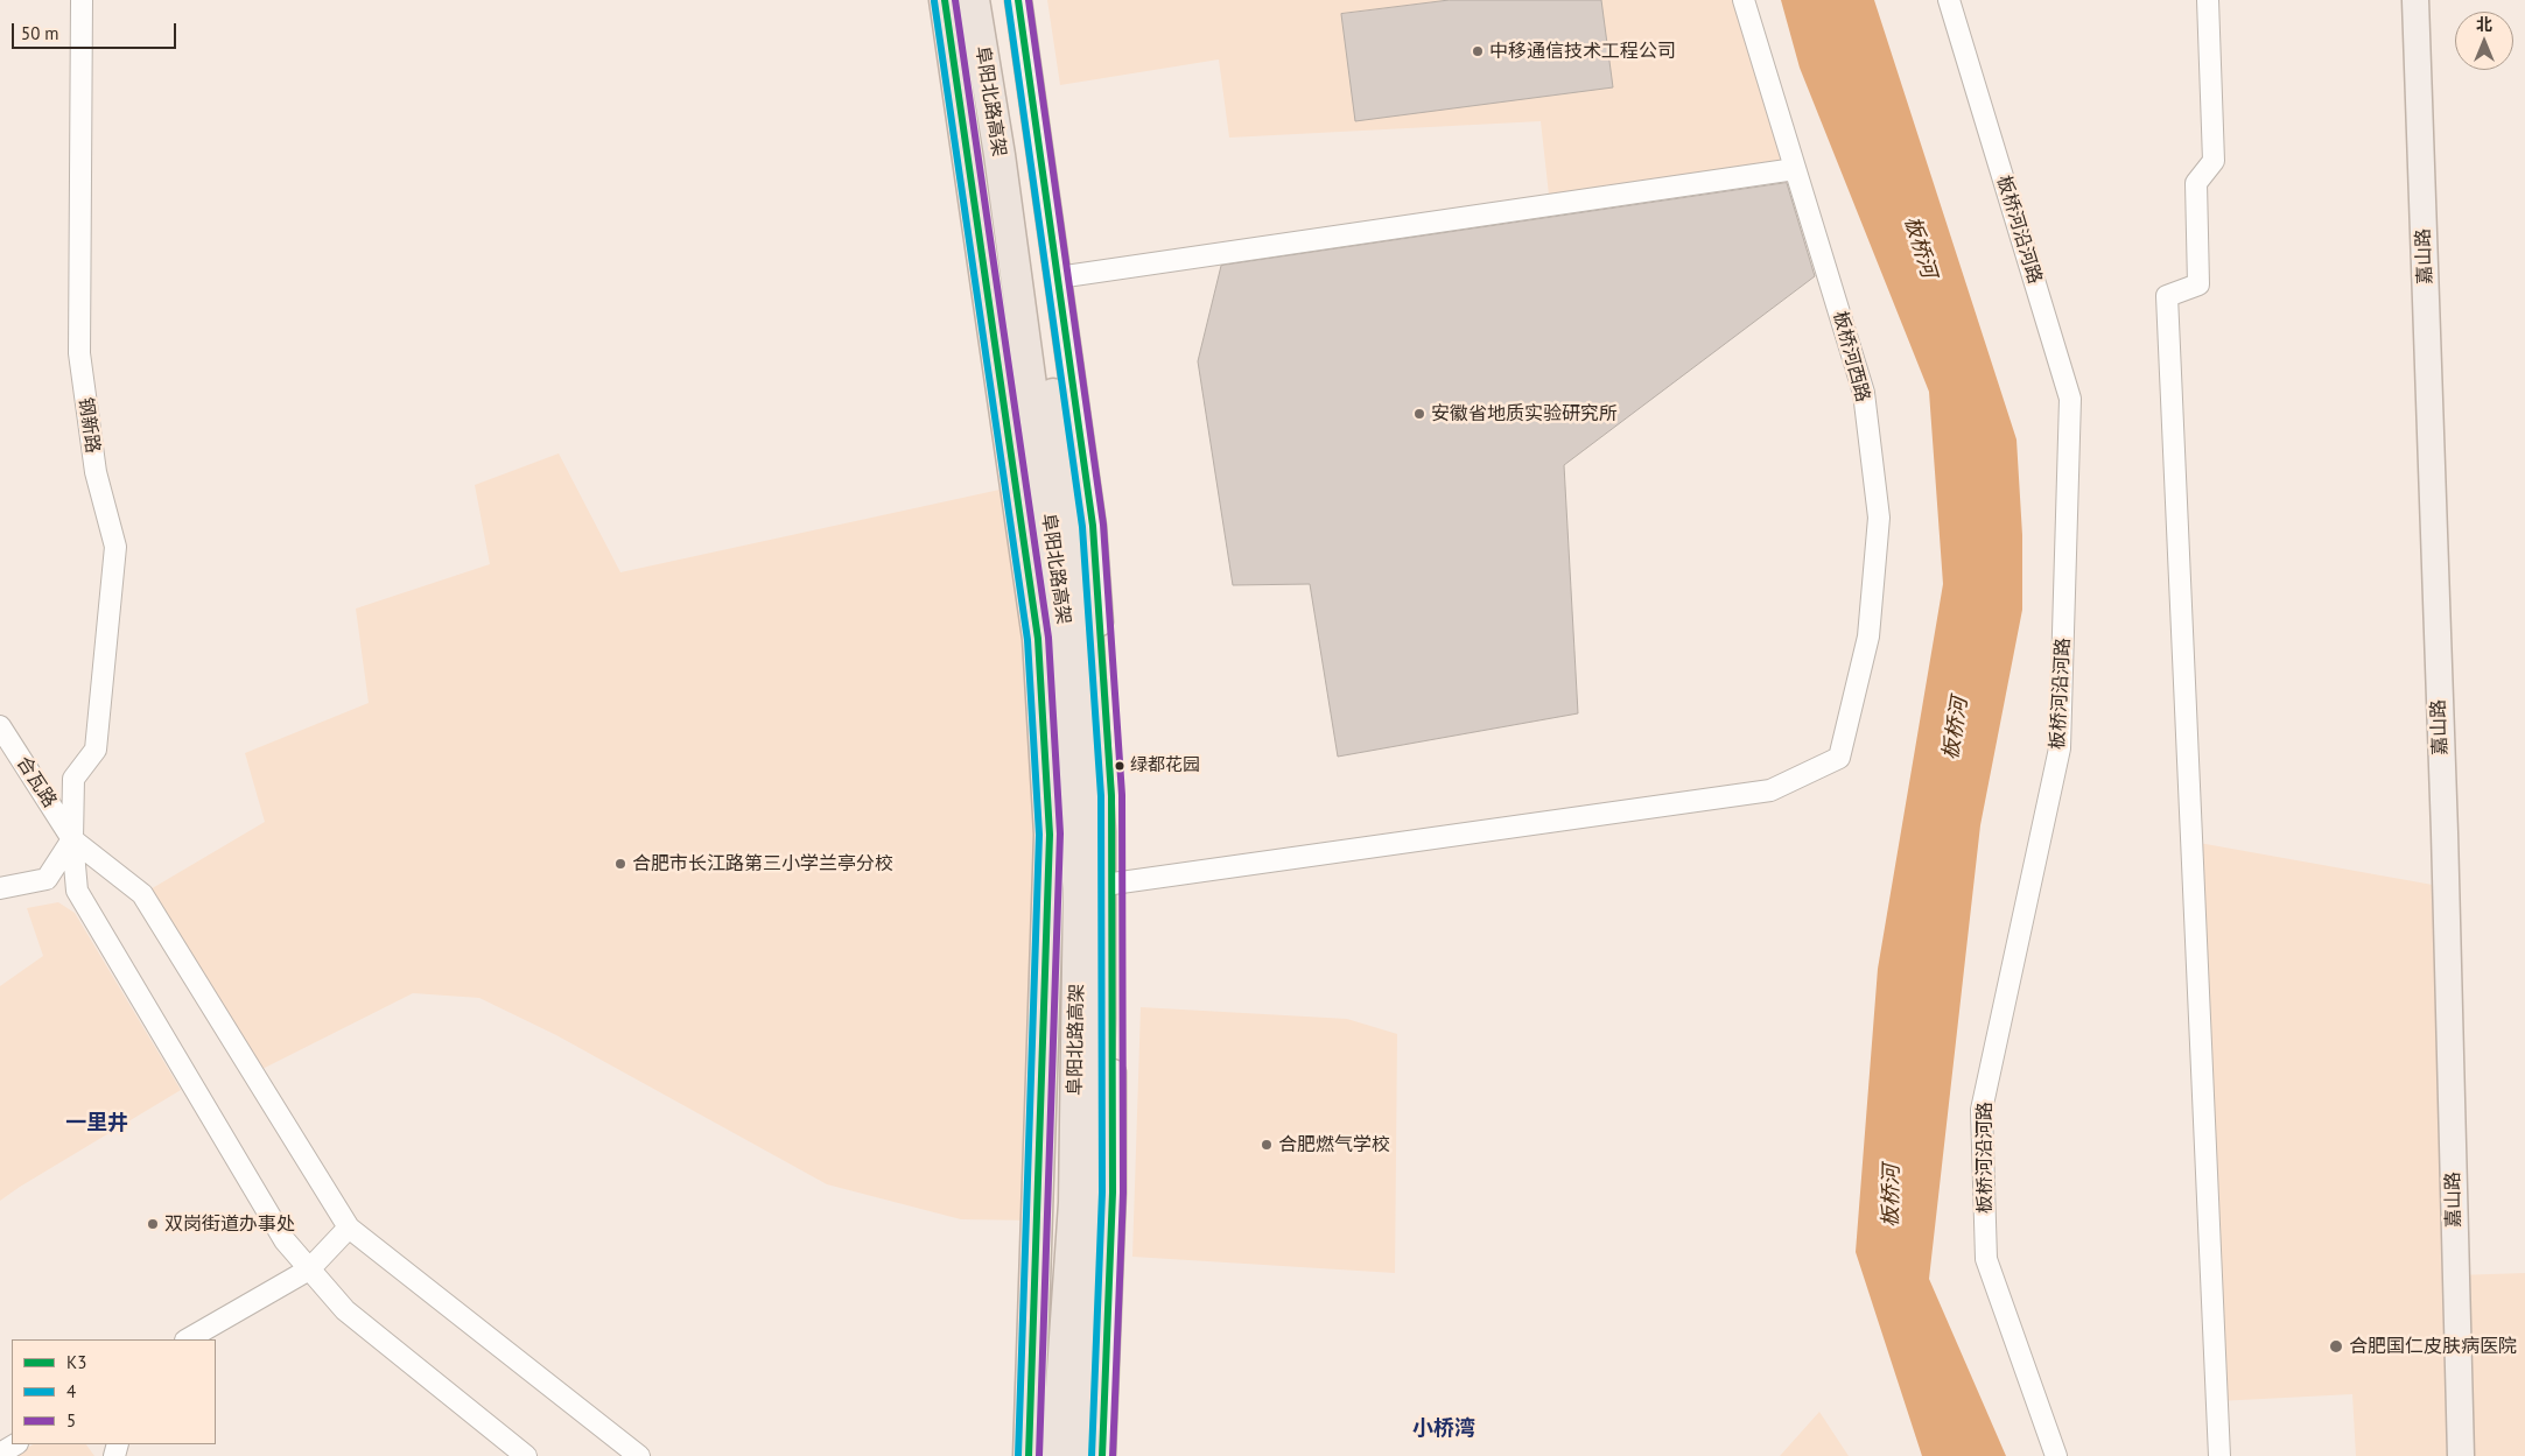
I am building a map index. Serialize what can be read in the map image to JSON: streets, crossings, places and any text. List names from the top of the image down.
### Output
{
  "streets": {
    "highway": ["阜阳北路高架"],
    "main road": ["嘉山路"],
    "street": [
      "板桥河沿河路",
      "板桥河西路",
      "钢新路",
      "合瓦路"
    ]
  },
  "crossings": [
    ["钢新路", "合瓦路"]
  ],
  "districts": ["一里井", "小桥湾"],
  "water": ["板桥河"],
  "places": [
    "中移通信技术工程公司",
    "安徽省地质实验研究所",
    "绿都花园",
    "合肥市长江路第三小学兰亭分校",
    "合肥燃气学校",
    "双岗街道办事处",
    "合肥国仁皮肤病医院"
  ],
  "lines": ["transit line K3", "transit line 5", "transit line 4"],
  "legend": ["K3", "4", "5"],
  "scale_bar": "50 m",
  "north": "top"
}
